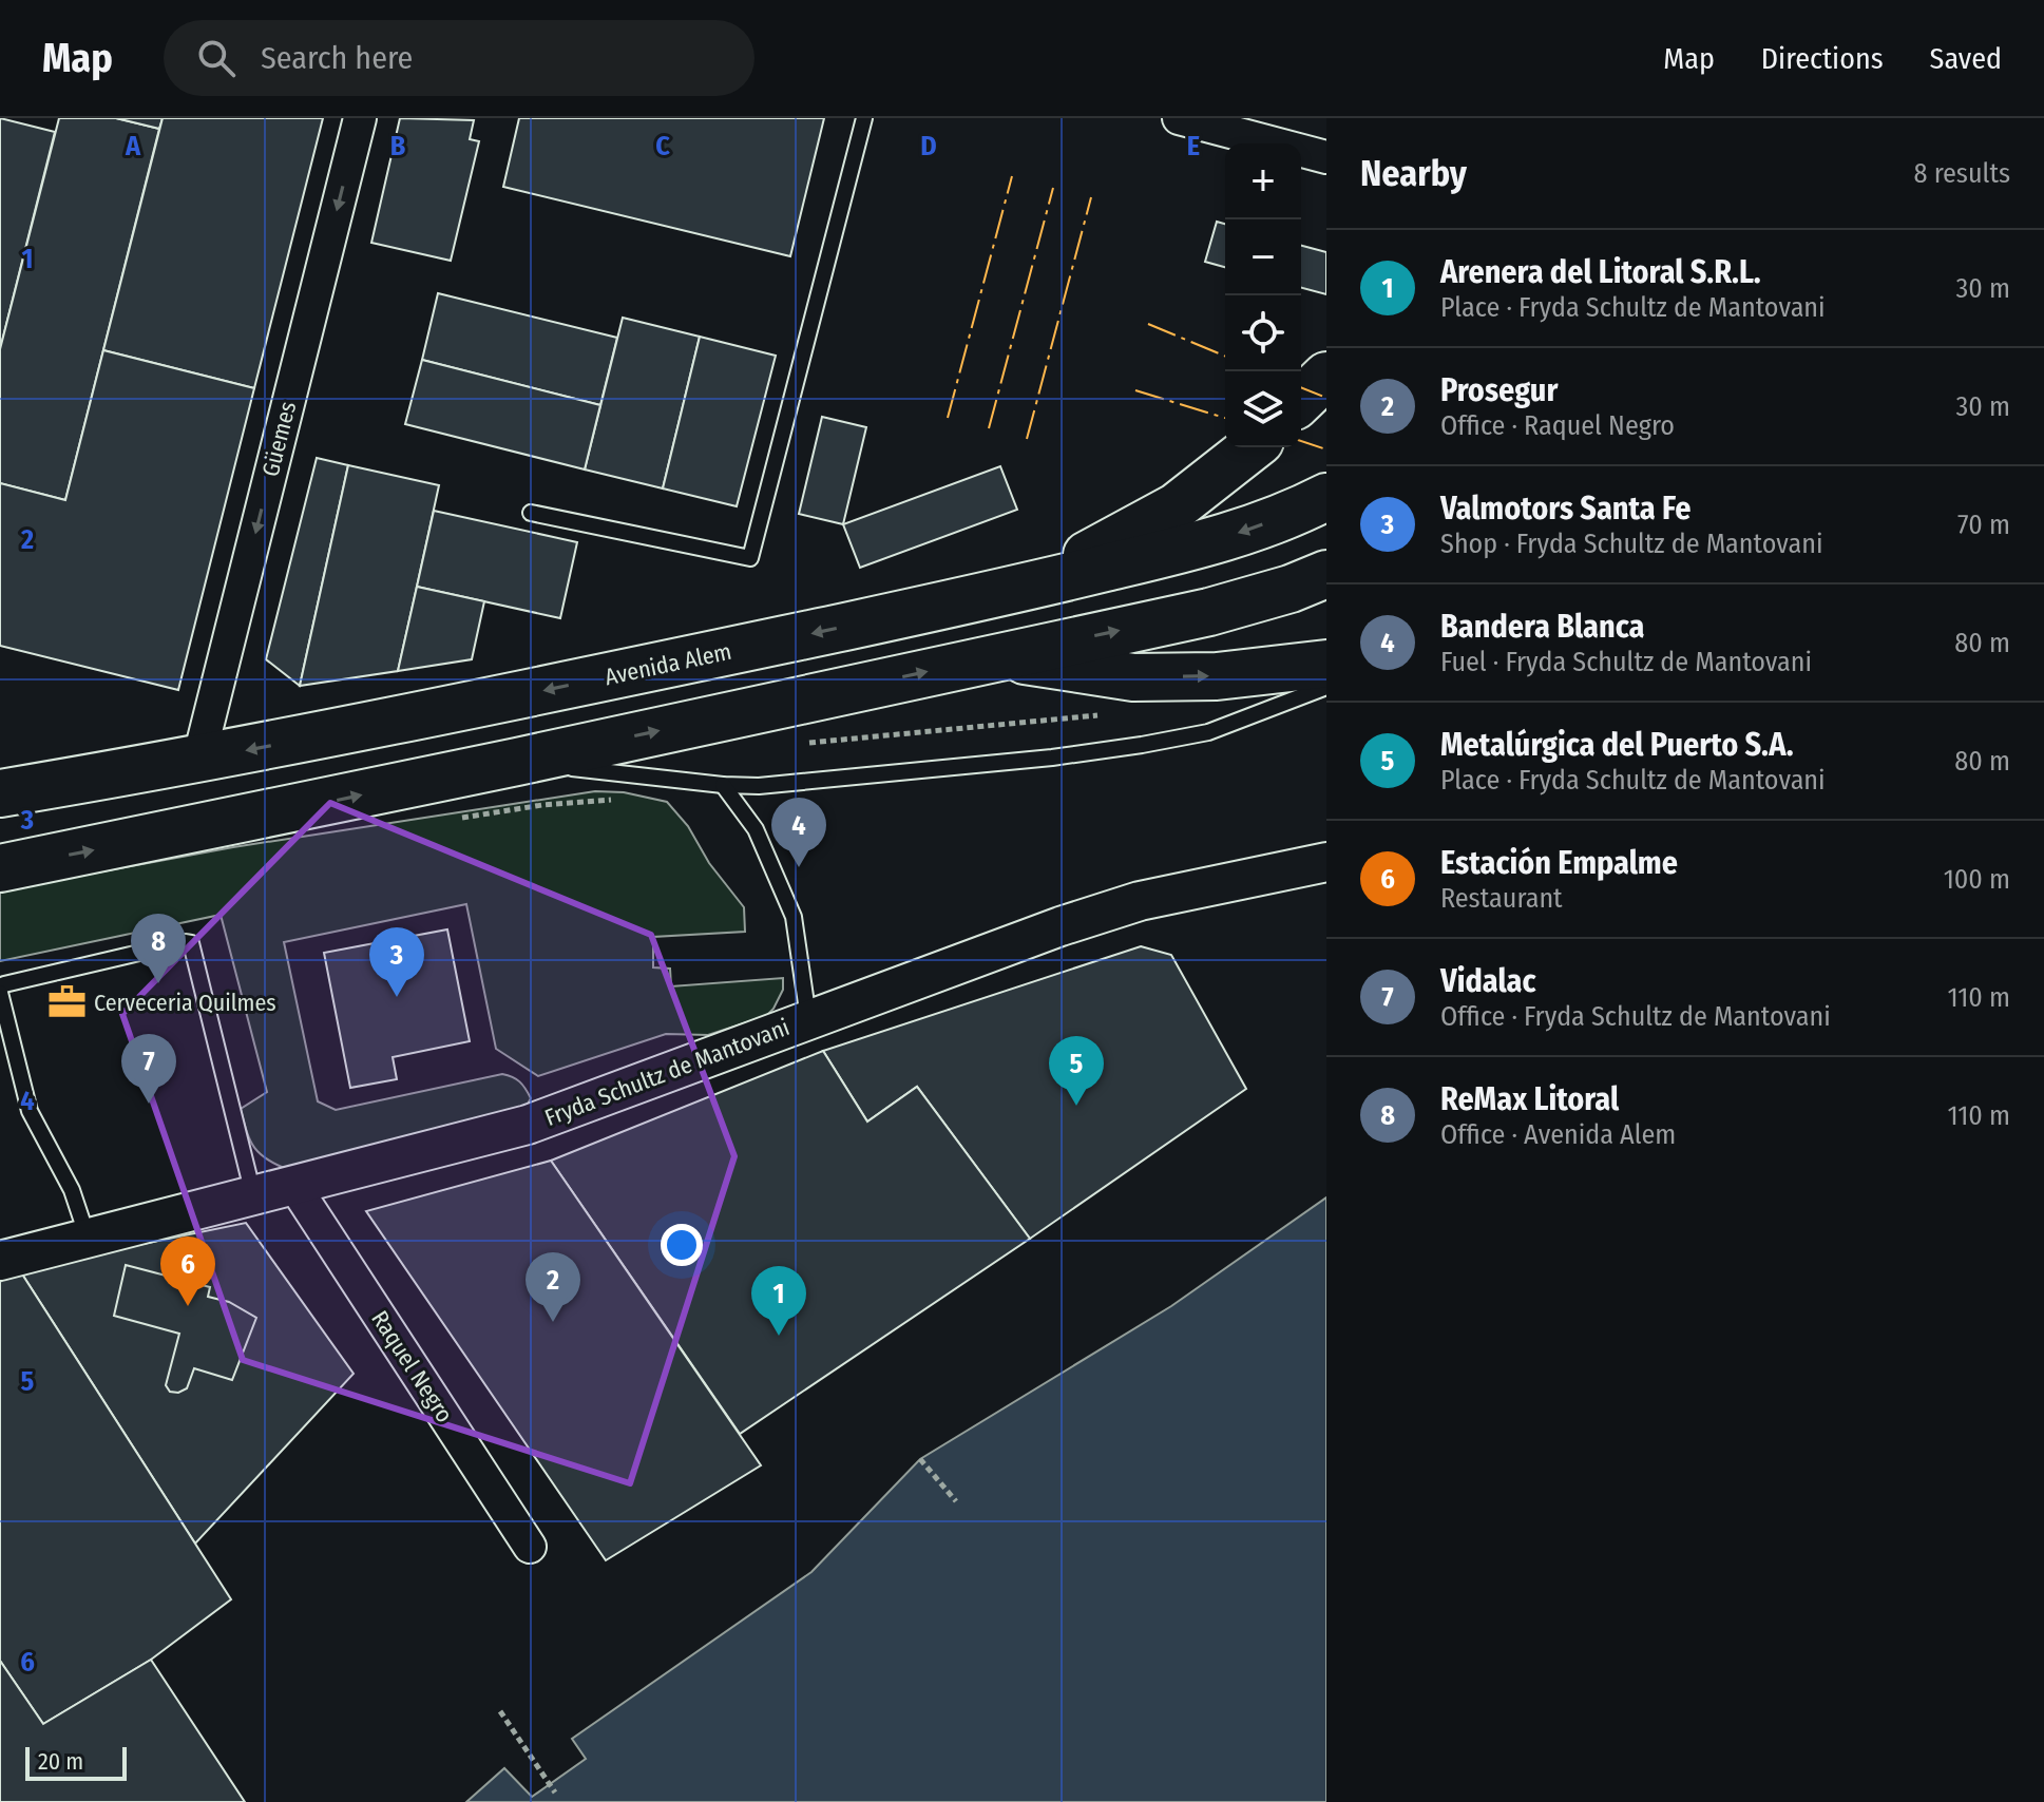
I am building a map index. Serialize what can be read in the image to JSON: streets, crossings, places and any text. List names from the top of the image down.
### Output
{
  "streets": {
    "highway": ["Avenida Alem"],
    "street": ["Güemes", "Fryda Schultz de Mantovani", "Raquel Negro"]
  },
  "crossings": [
    ["Güemes", "Avenida Alem"],
    ["Fryda Schultz de Mantovani", "Raquel Negro"]
  ],
  "one_way": ["Güemes"],
  "places": {
    "office": ["Cerveceria Quilmes"]
  },
  "scale_bar": "20 m",
  "page": {
    "header": "Map",
    "search": "Search here",
    "nav": ["Map", "Directions", "Saved"],
    "heading": ["Nearby", "8 results"],
    "map_buttons": ["+", "−"],
    "list": [
      {
        "mark": "1",
        "name": "Arenera del Litoral S.R.L.",
        "note": "Place · Fryda Schultz de Mantovani",
        "value": "30 m"
      },
      {
        "mark": "2",
        "name": "Prosegur",
        "note": "Office · Raquel Negro",
        "value": "30 m"
      },
      {
        "mark": "3",
        "name": "Valmotors Santa Fe",
        "note": "Shop · Fryda Schultz de Mantovani",
        "value": "70 m"
      },
      {
        "mark": "4",
        "name": "Bandera Blanca",
        "note": "Fuel · Fryda Schultz de Mantovani",
        "value": "80 m"
      },
      {
        "mark": "5",
        "name": "Metalúrgica del Puerto S.A.",
        "note": "Place · Fryda Schultz de Mantovani",
        "value": "80 m"
      },
      {
        "mark": "6",
        "name": "Estación Empalme",
        "note": "Restaurant",
        "value": "100 m"
      },
      {
        "mark": "7",
        "name": "Vidalac",
        "note": "Office · Fryda Schultz de Mantovani",
        "value": "110 m"
      },
      {
        "mark": "8",
        "name": "ReMax Litoral",
        "note": "Office · Avenida Alem",
        "value": "110 m"
      }
    ],
    "pins": [
      "4",
      "8",
      "3",
      "7",
      "5",
      "6",
      "2",
      "1"
    ],
    "scale": "20 m"
  },
  "grid": {
    "columns": [
      "A",
      "B",
      "C",
      "D",
      "E"
    ],
    "rows": [
      "1",
      "2",
      "3",
      "4",
      "5",
      "6"
    ]
  }
}
